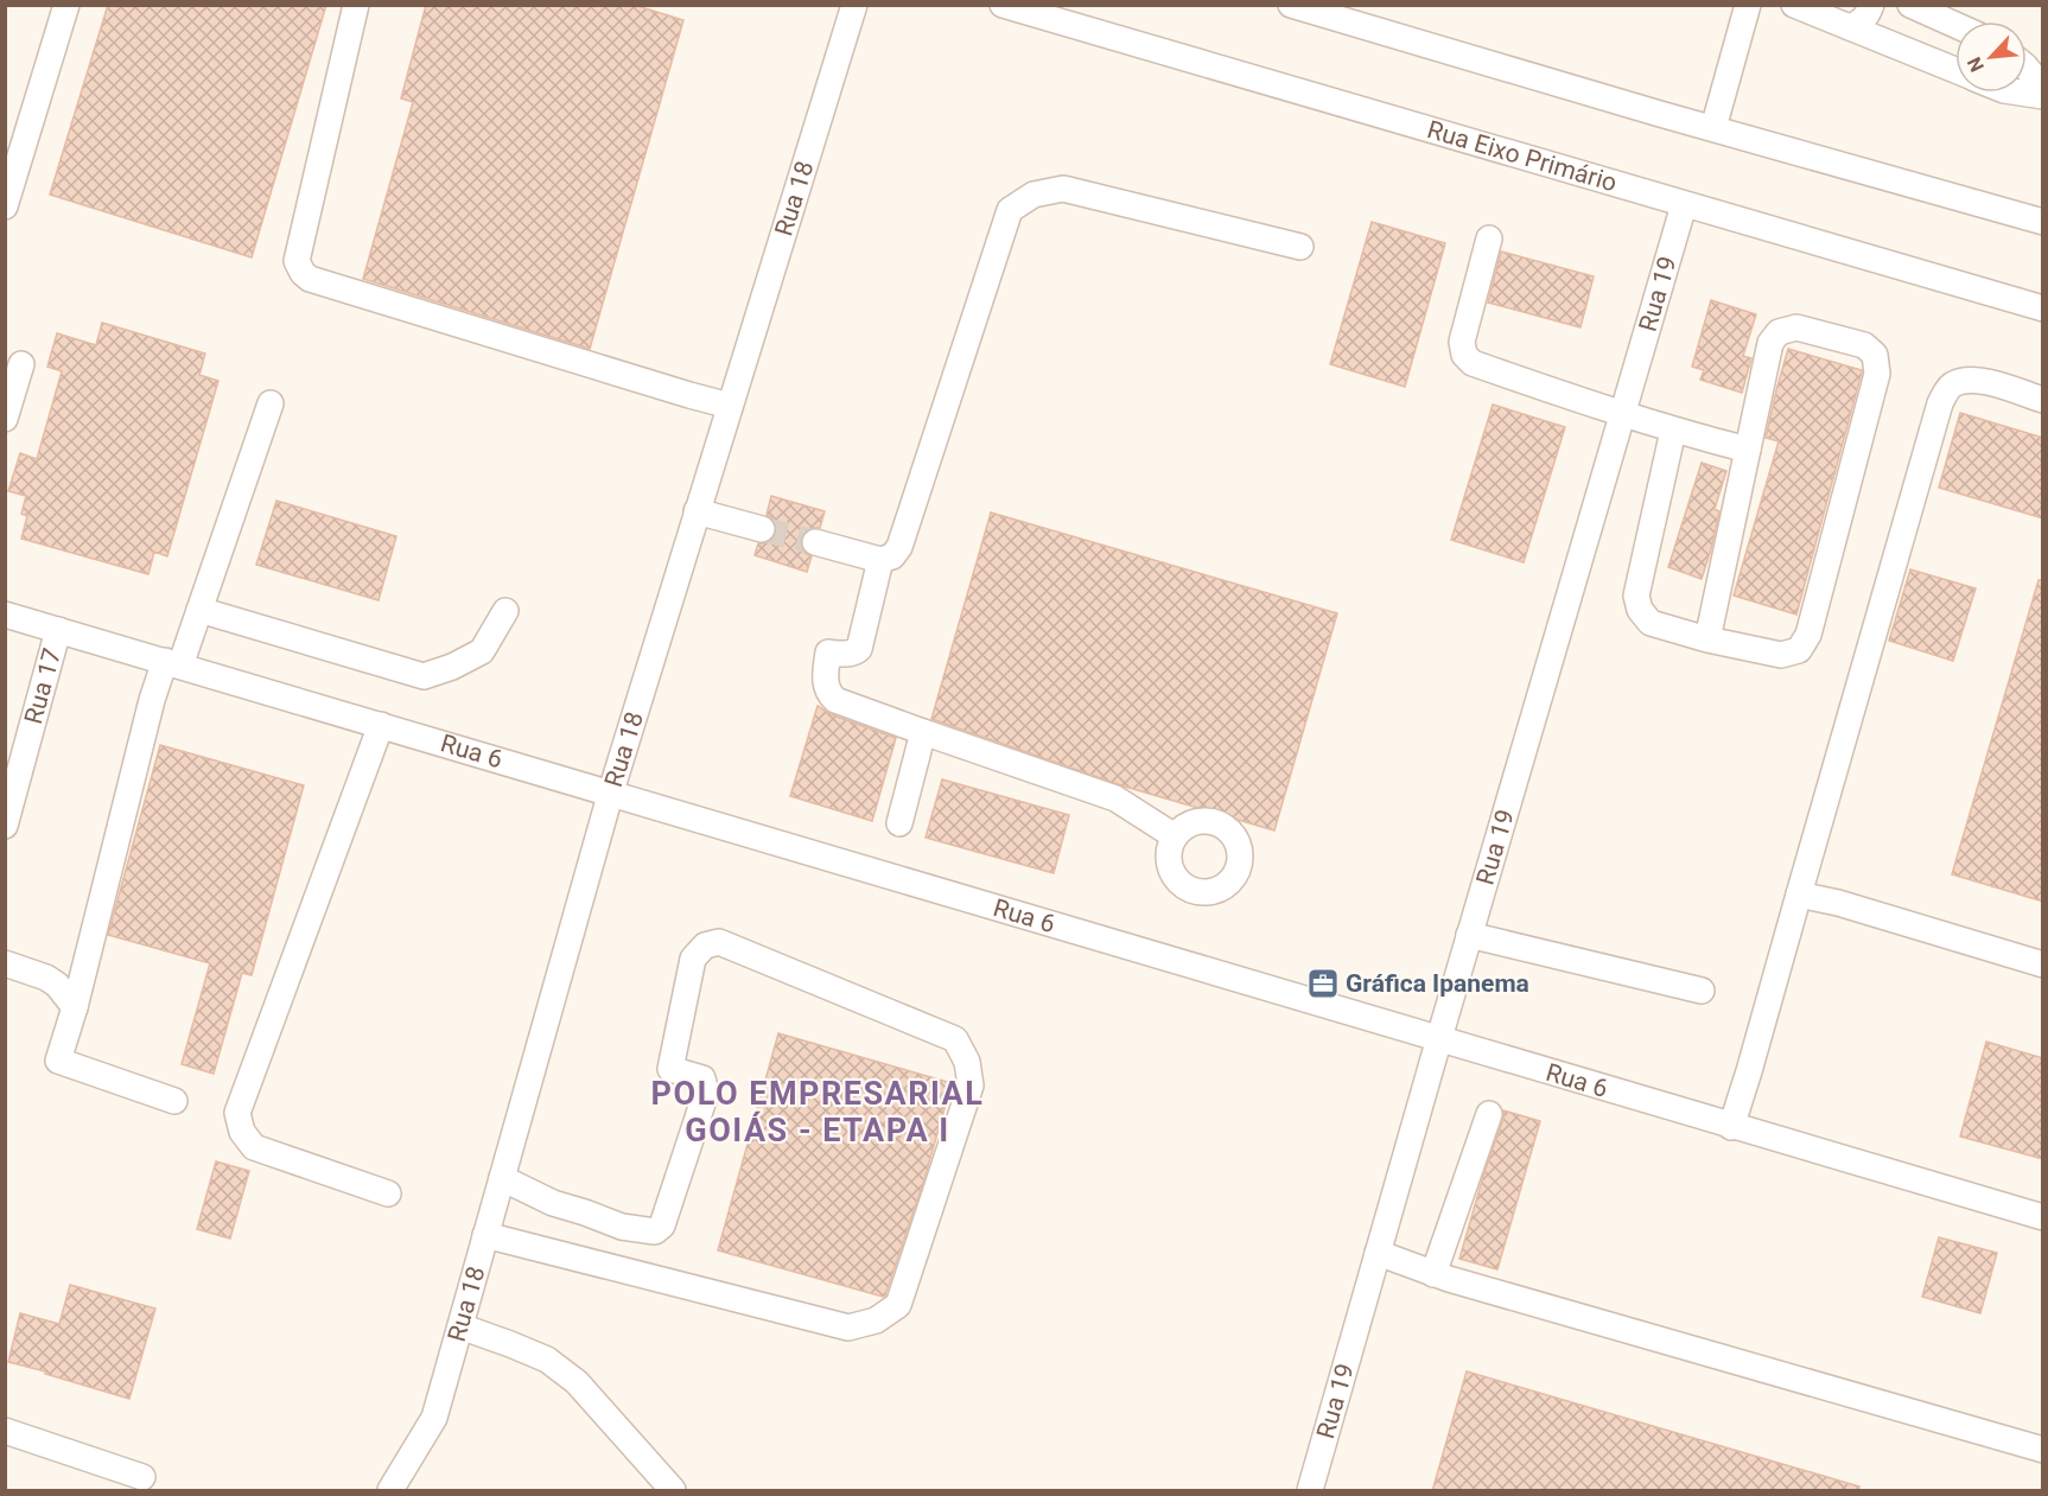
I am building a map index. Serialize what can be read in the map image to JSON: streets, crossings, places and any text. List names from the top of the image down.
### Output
{
  "streets": {
    "street": [
      "Rua Eixo Primário",
      "Rua 18",
      "Rua 19",
      "Rua 17",
      "Rua 6"
    ]
  },
  "crossings": [
    ["Rua Eixo Primário", "Rua 19"],
    ["Rua 18", "Rua 6"],
    ["Rua 19", "Rua 6"],
    ["Rua 17", "Rua 6"]
  ],
  "districts": ["POLO EMPRESARIAL GOIÁS - ETAPA I"],
  "places": {
    "office": ["Gráfica Ipanema"]
  },
  "north": "bottom left"
}
